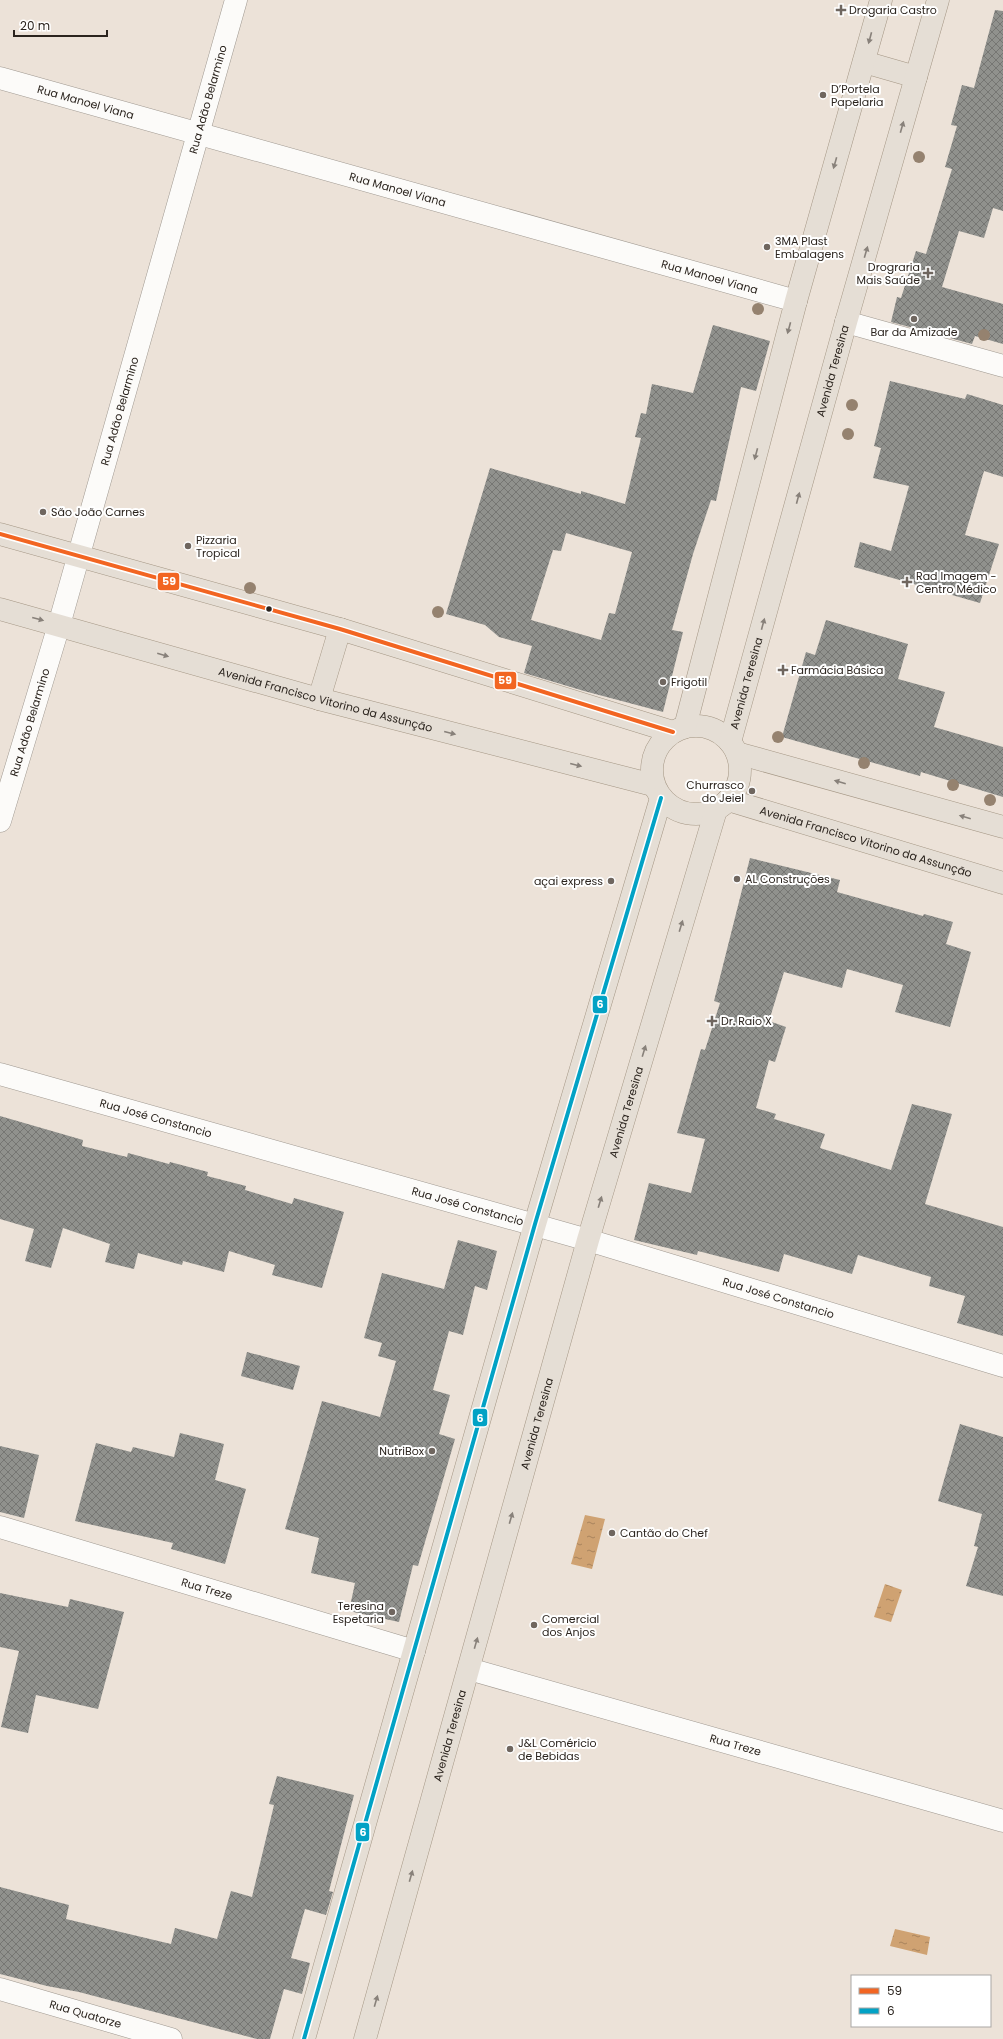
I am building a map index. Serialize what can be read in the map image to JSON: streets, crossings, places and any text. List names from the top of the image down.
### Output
{
  "streets": {
    "main road": ["Avenida Teresina", "Avenida Francisco Vitorino da Assunção"],
    "street": [
      "Rua Adão Belarmino",
      "Rua Manoel Viana",
      "Rua José Constancio",
      "Rua Treze",
      "Rua Quatorze"
    ]
  },
  "crossings": [
    ["Rua Adão Belarmino", "Rua Manoel Viana"],
    ["Rua Adão Belarmino", "Avenida Francisco Vitorino da Assunção"],
    ["Avenida Teresina", "Avenida Francisco Vitorino da Assunção"],
    ["Avenida Teresina", "Rua José Constancio"],
    ["Avenida Teresina", "Rua Treze"]
  ],
  "places": {
    "health": [
      "Drogaria Castro",
      "Drograria Mais Saúde",
      "Rad Imagem - Centro Médico",
      "Farmácia Básica",
      "Dr. Raio X"
    ],
    "other": [
      "D’Portela Papelaria",
      "3MA Plast Embalagens",
      "Bar da Amizade",
      "São João Carnes",
      "Pizzaria Tropical",
      "Frigotil",
      "Churrasco do Jeiel",
      "AL Construções",
      "açai express",
      "NutriBox",
      "Cantão do Chef",
      "Teresina Espetaria",
      "Comercial dos Anjos",
      "J&L Coméricio de Bebidas"
    ]
  },
  "lines": ["transit line 59", "transit line 6"],
  "legend": ["59", "6"],
  "scale_bar": "20 m"
}
